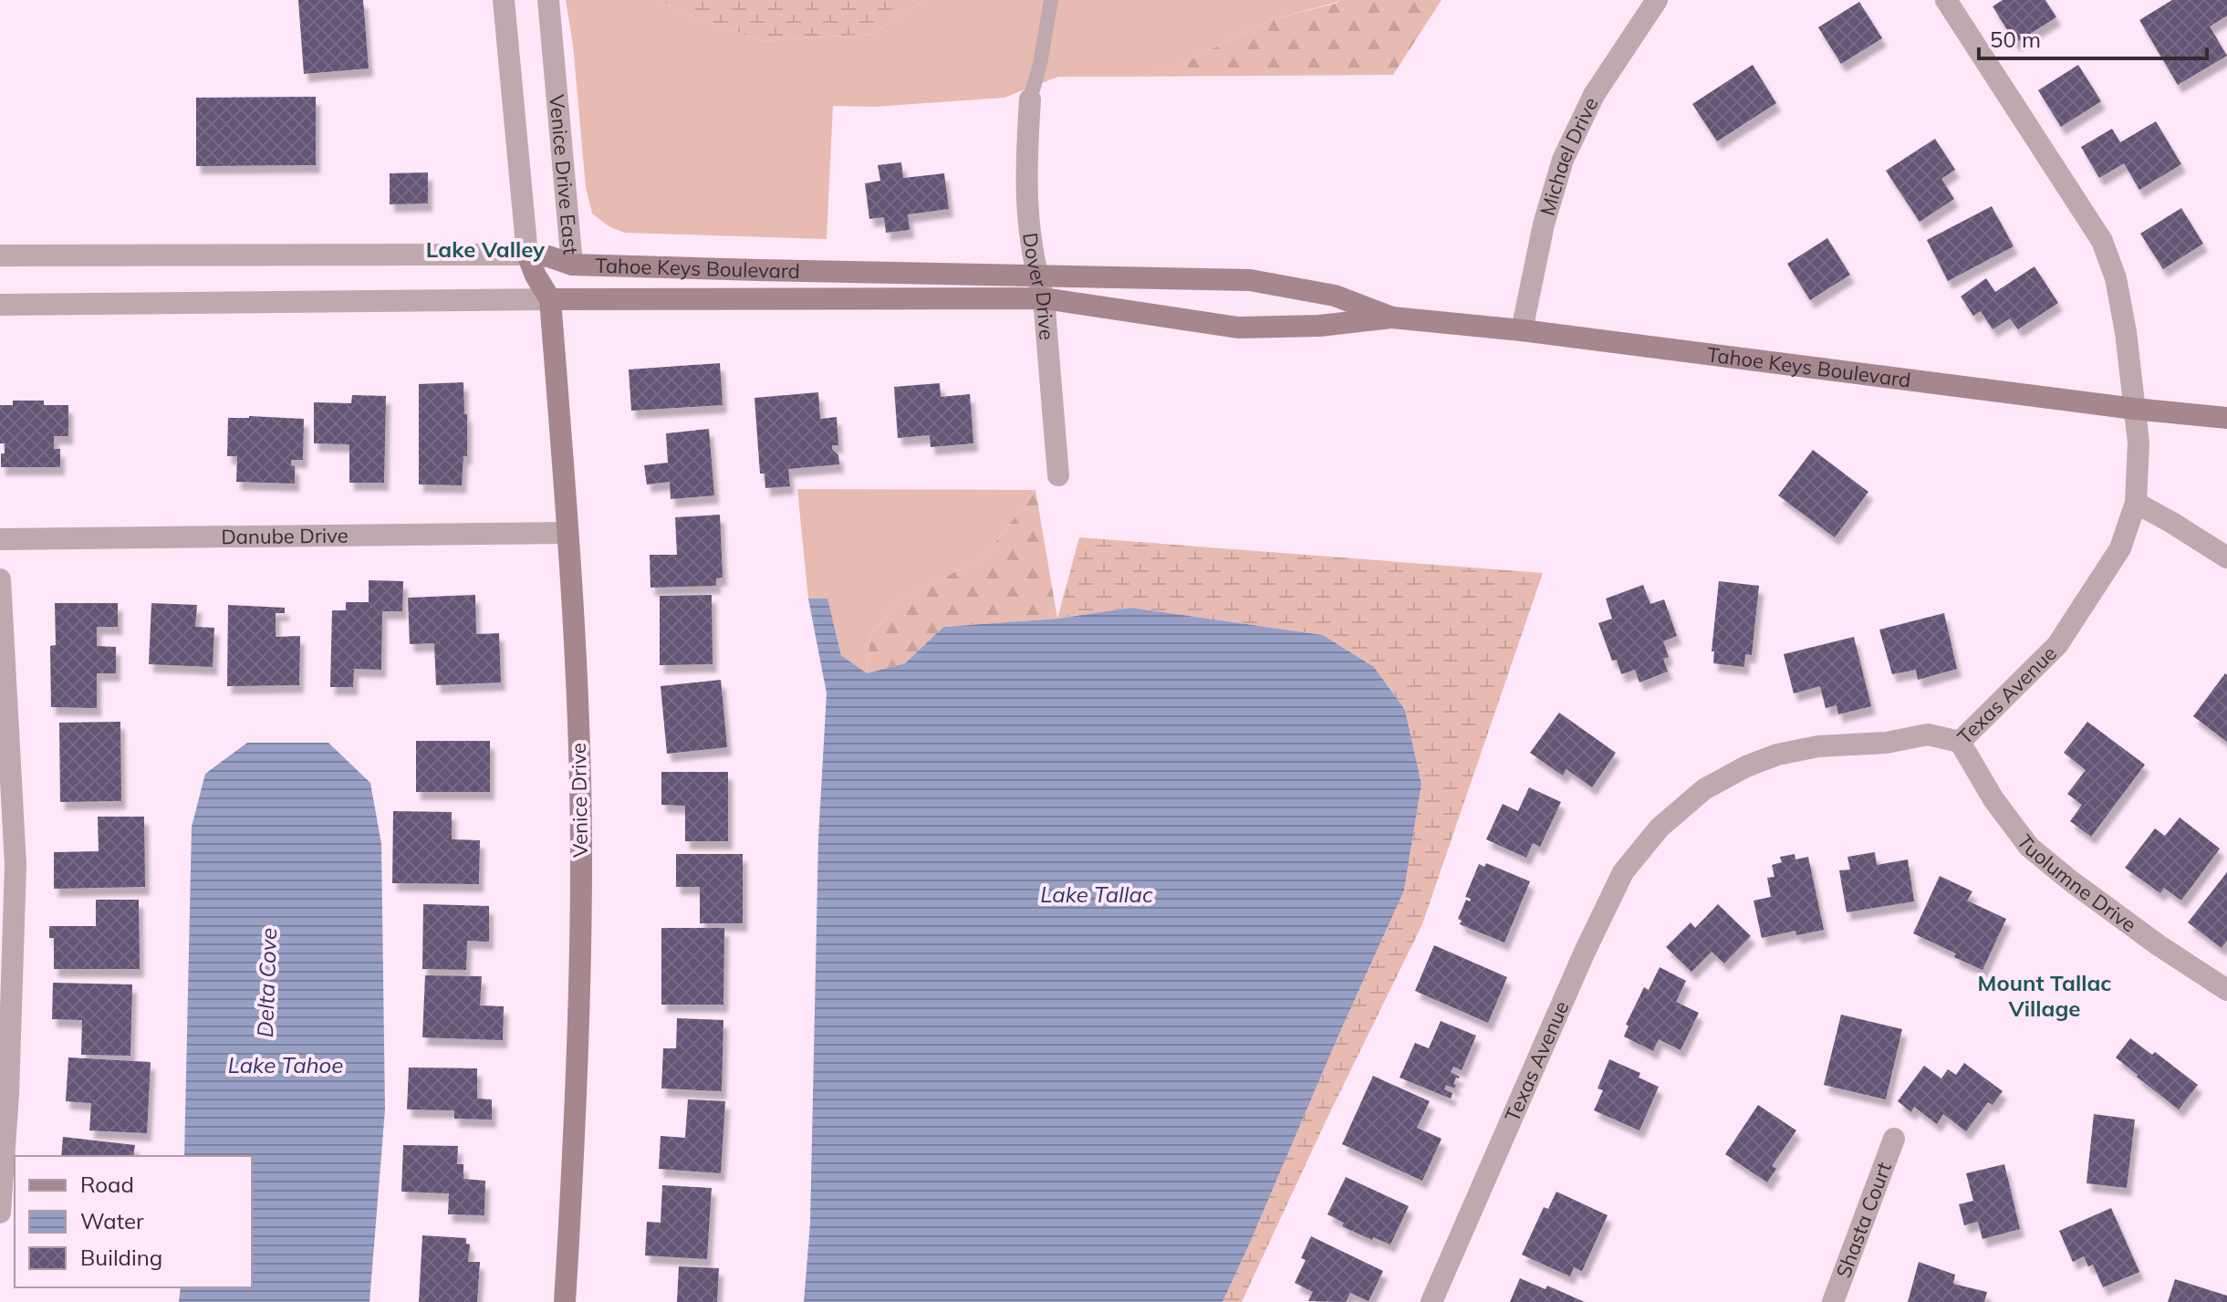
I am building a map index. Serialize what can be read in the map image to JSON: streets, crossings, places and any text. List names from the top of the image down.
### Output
{
  "streets": {
    "street": [
      "Michael Drive",
      "Venice Drive East",
      "Tahoe Keys Boulevard",
      "Dover Drive",
      "Danube Drive",
      "Texas Avenue",
      "Venice Drive",
      "Tuolumne Drive",
      "Shasta Court"
    ]
  },
  "crossings": [
    ["Michael Drive", "Tahoe Keys Boulevard"],
    ["Venice Drive East", "Tahoe Keys Boulevard"],
    ["Venice Drive East", "Venice Drive"],
    ["Tahoe Keys Boulevard", "Dover Drive"],
    ["Tahoe Keys Boulevard", "Texas Avenue"],
    ["Tahoe Keys Boulevard", "Venice Drive"],
    ["Danube Drive", "Venice Drive"],
    ["Texas Avenue", "Tuolumne Drive"]
  ],
  "districts": ["Lake Valley", "Mount Tallac Village"],
  "water": ["Lake Tallac", "Delta Cove", "Lake Tahoe"],
  "legend": ["Road", "Water", "Building"],
  "scale_bar": "50 m"
}
